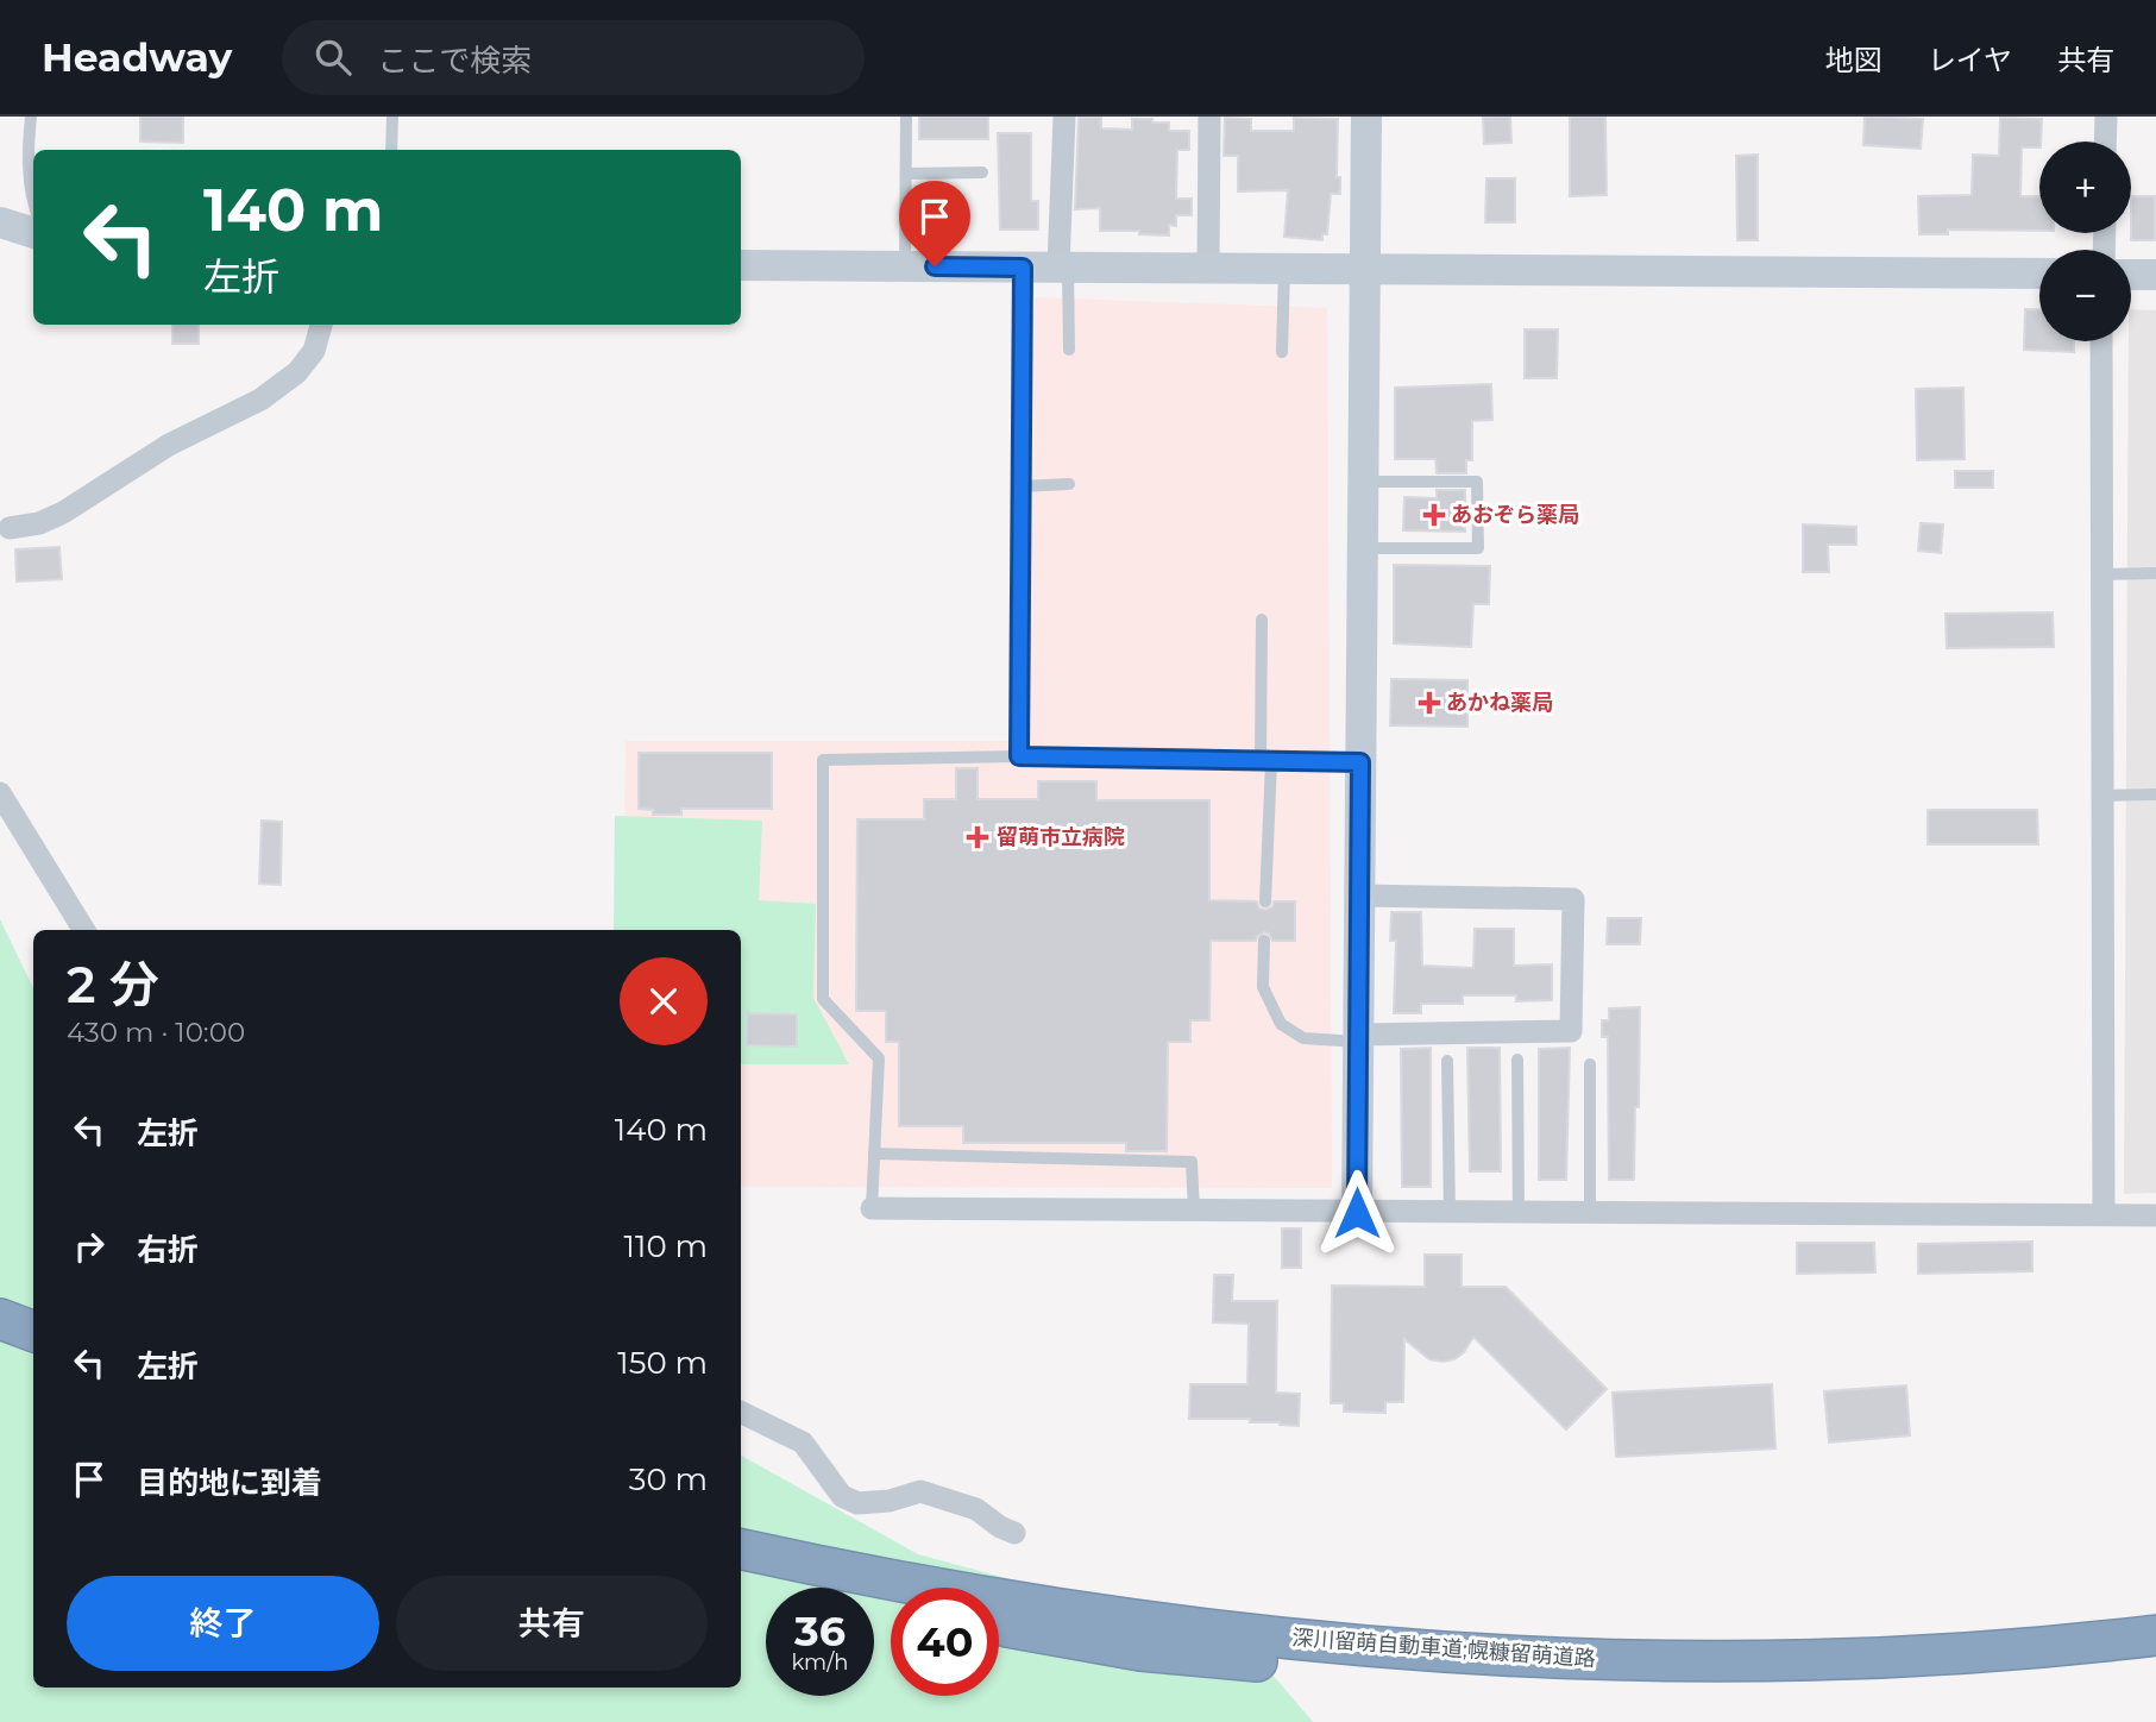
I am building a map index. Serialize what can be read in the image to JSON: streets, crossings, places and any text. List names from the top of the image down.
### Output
{
  "streets": {
    "highway": ["深川留萌自動車道;幌糠留萌道路"]
  },
  "places": {
    "health": ["あおぞら薬局", "あかね薬局", "留萌市立病院"]
  },
  "page": {
    "header": "Headway",
    "search": "ここで検索",
    "nav": ["地図", "レイヤ", "共有"],
    "map_buttons": ["+", "−"],
    "turn": ["140 m", "左折"],
    "heading": ["2 分", "430 m · 10:00"],
    "list": [
      {
        "name": "左折",
        "value": "140 m"
      },
      {
        "name": "右折",
        "value": "110 m"
      },
      {
        "name": "左折",
        "value": "150 m"
      },
      {
        "name": "目的地に到着",
        "value": "30 m"
      }
    ],
    "buttons": ["終了", "共有"],
    "speed": "36 km/h",
    "limit": "40"
  }
}
